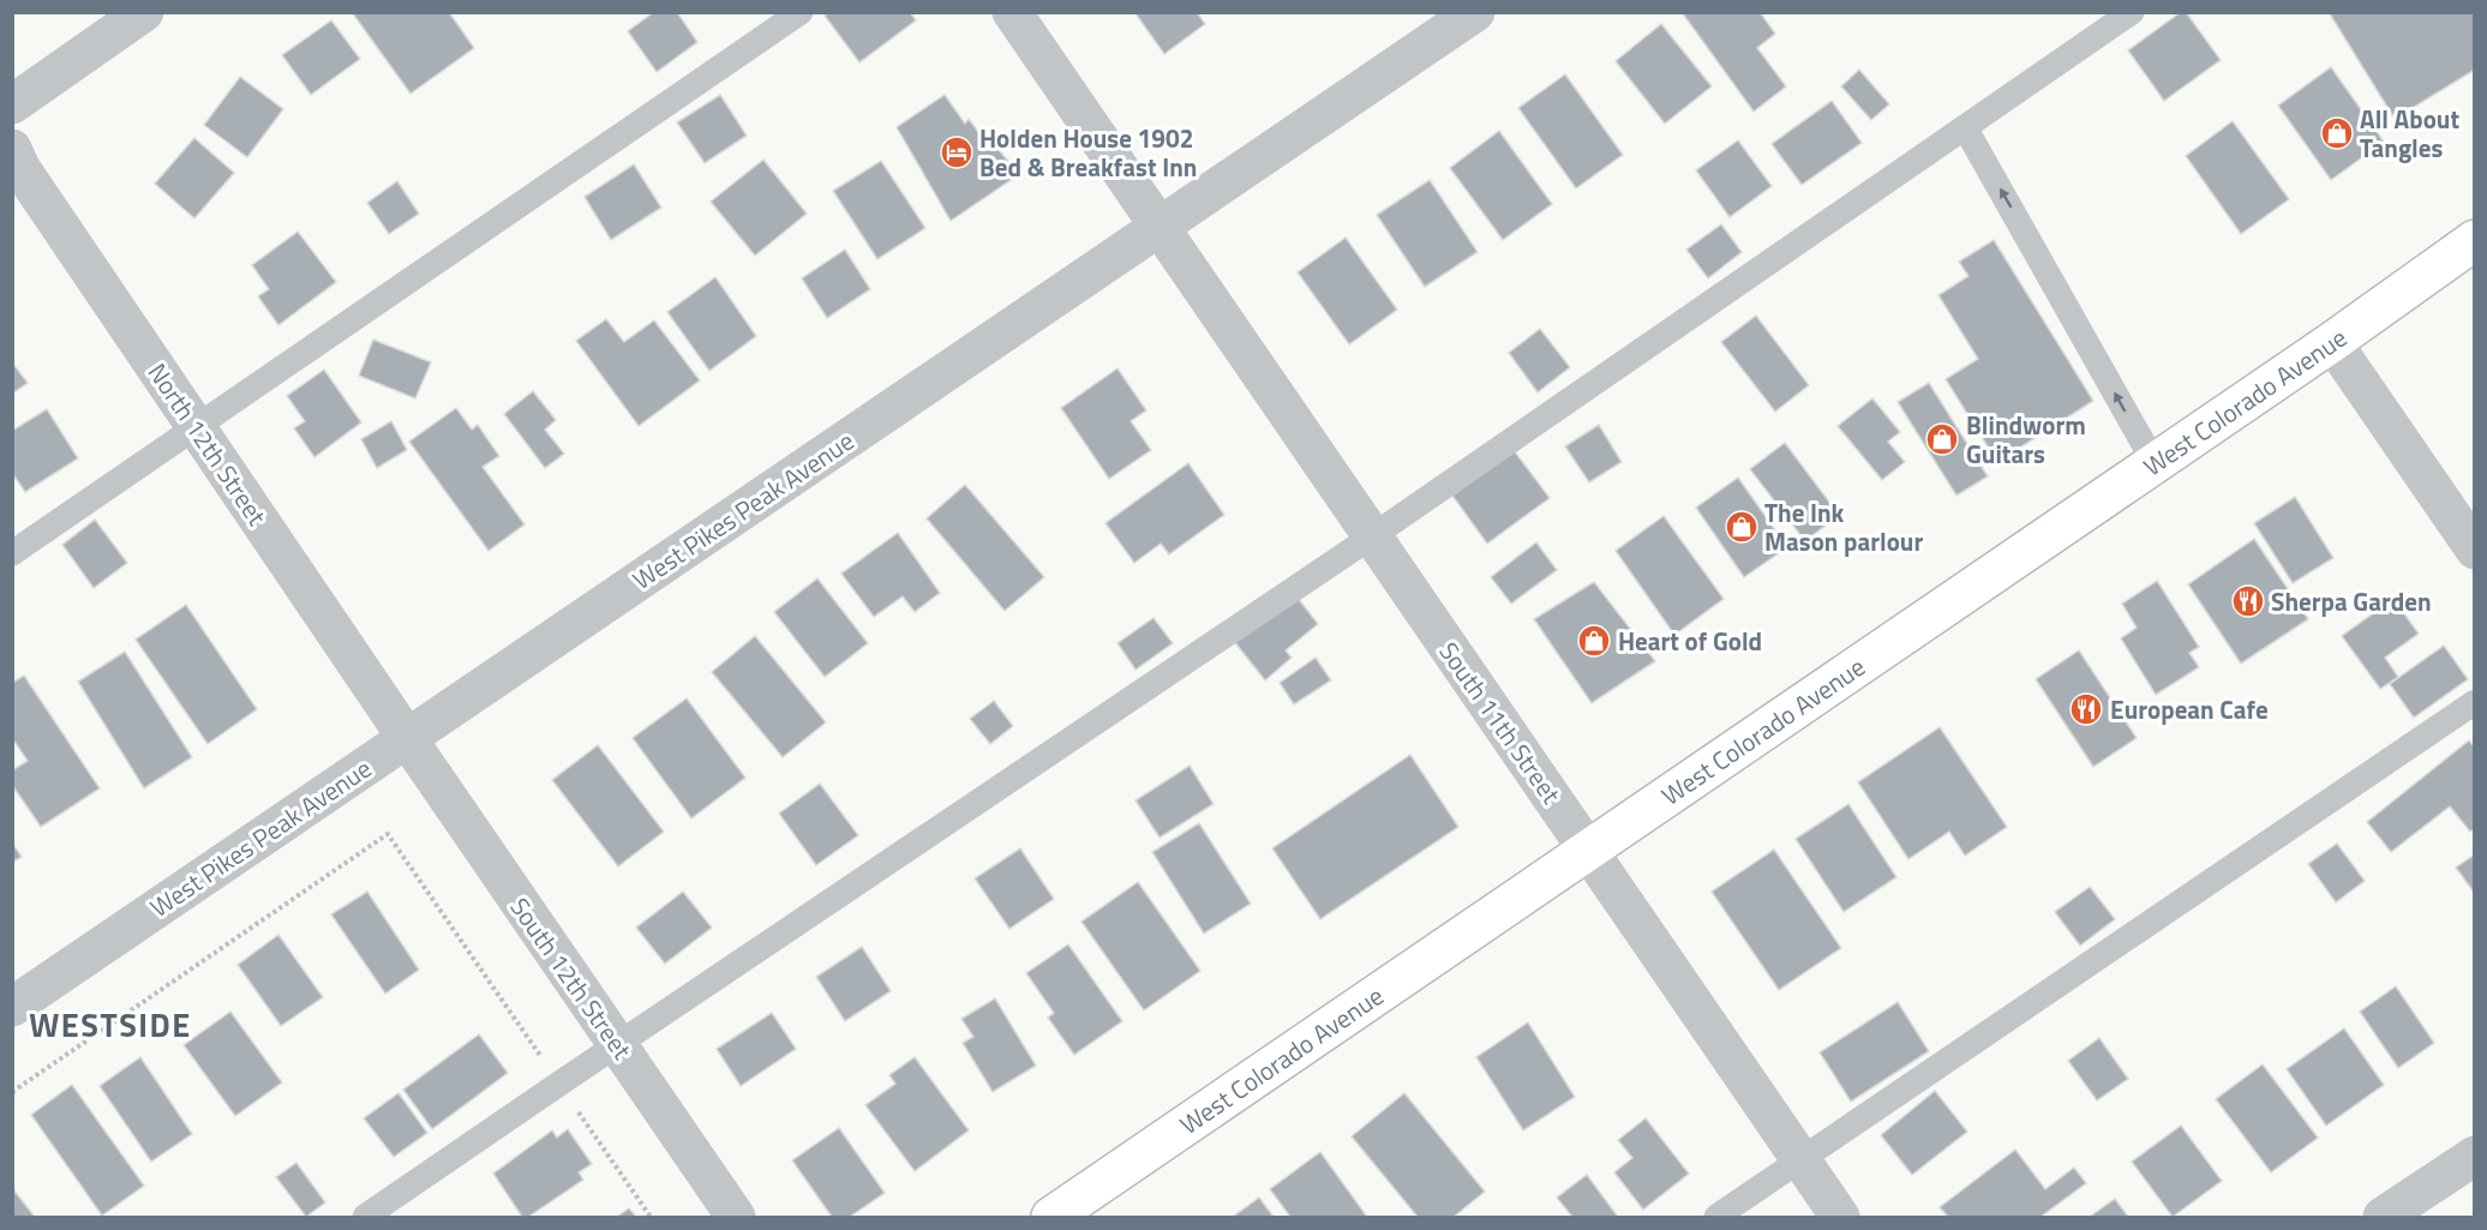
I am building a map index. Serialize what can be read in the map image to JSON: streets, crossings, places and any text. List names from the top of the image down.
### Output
{
  "streets": {
    "main road": ["West Colorado Avenue"],
    "street": [
      "North 12th Street",
      "West Pikes Peak Avenue",
      "South 11th Street",
      "South 12th Street"
    ]
  },
  "crossings": [
    ["West Colorado Avenue", "South 11th Street"],
    ["North 12th Street", "West Pikes Peak Avenue"],
    ["North 12th Street", "South 12th Street"],
    ["West Pikes Peak Avenue", "South 11th Street"],
    ["West Pikes Peak Avenue", "South 12th Street"]
  ],
  "districts": ["WESTSIDE"],
  "places": {
    "shop": [
      "All About Tangles",
      "Blindworm Guitars",
      "The Ink Mason parlour",
      "Heart of Gold"
    ],
    "hotel": ["Holden House 1902 Bed & Breakfast Inn"],
    "restaurant": ["Sherpa Garden", "European Cafe"]
  }
}
